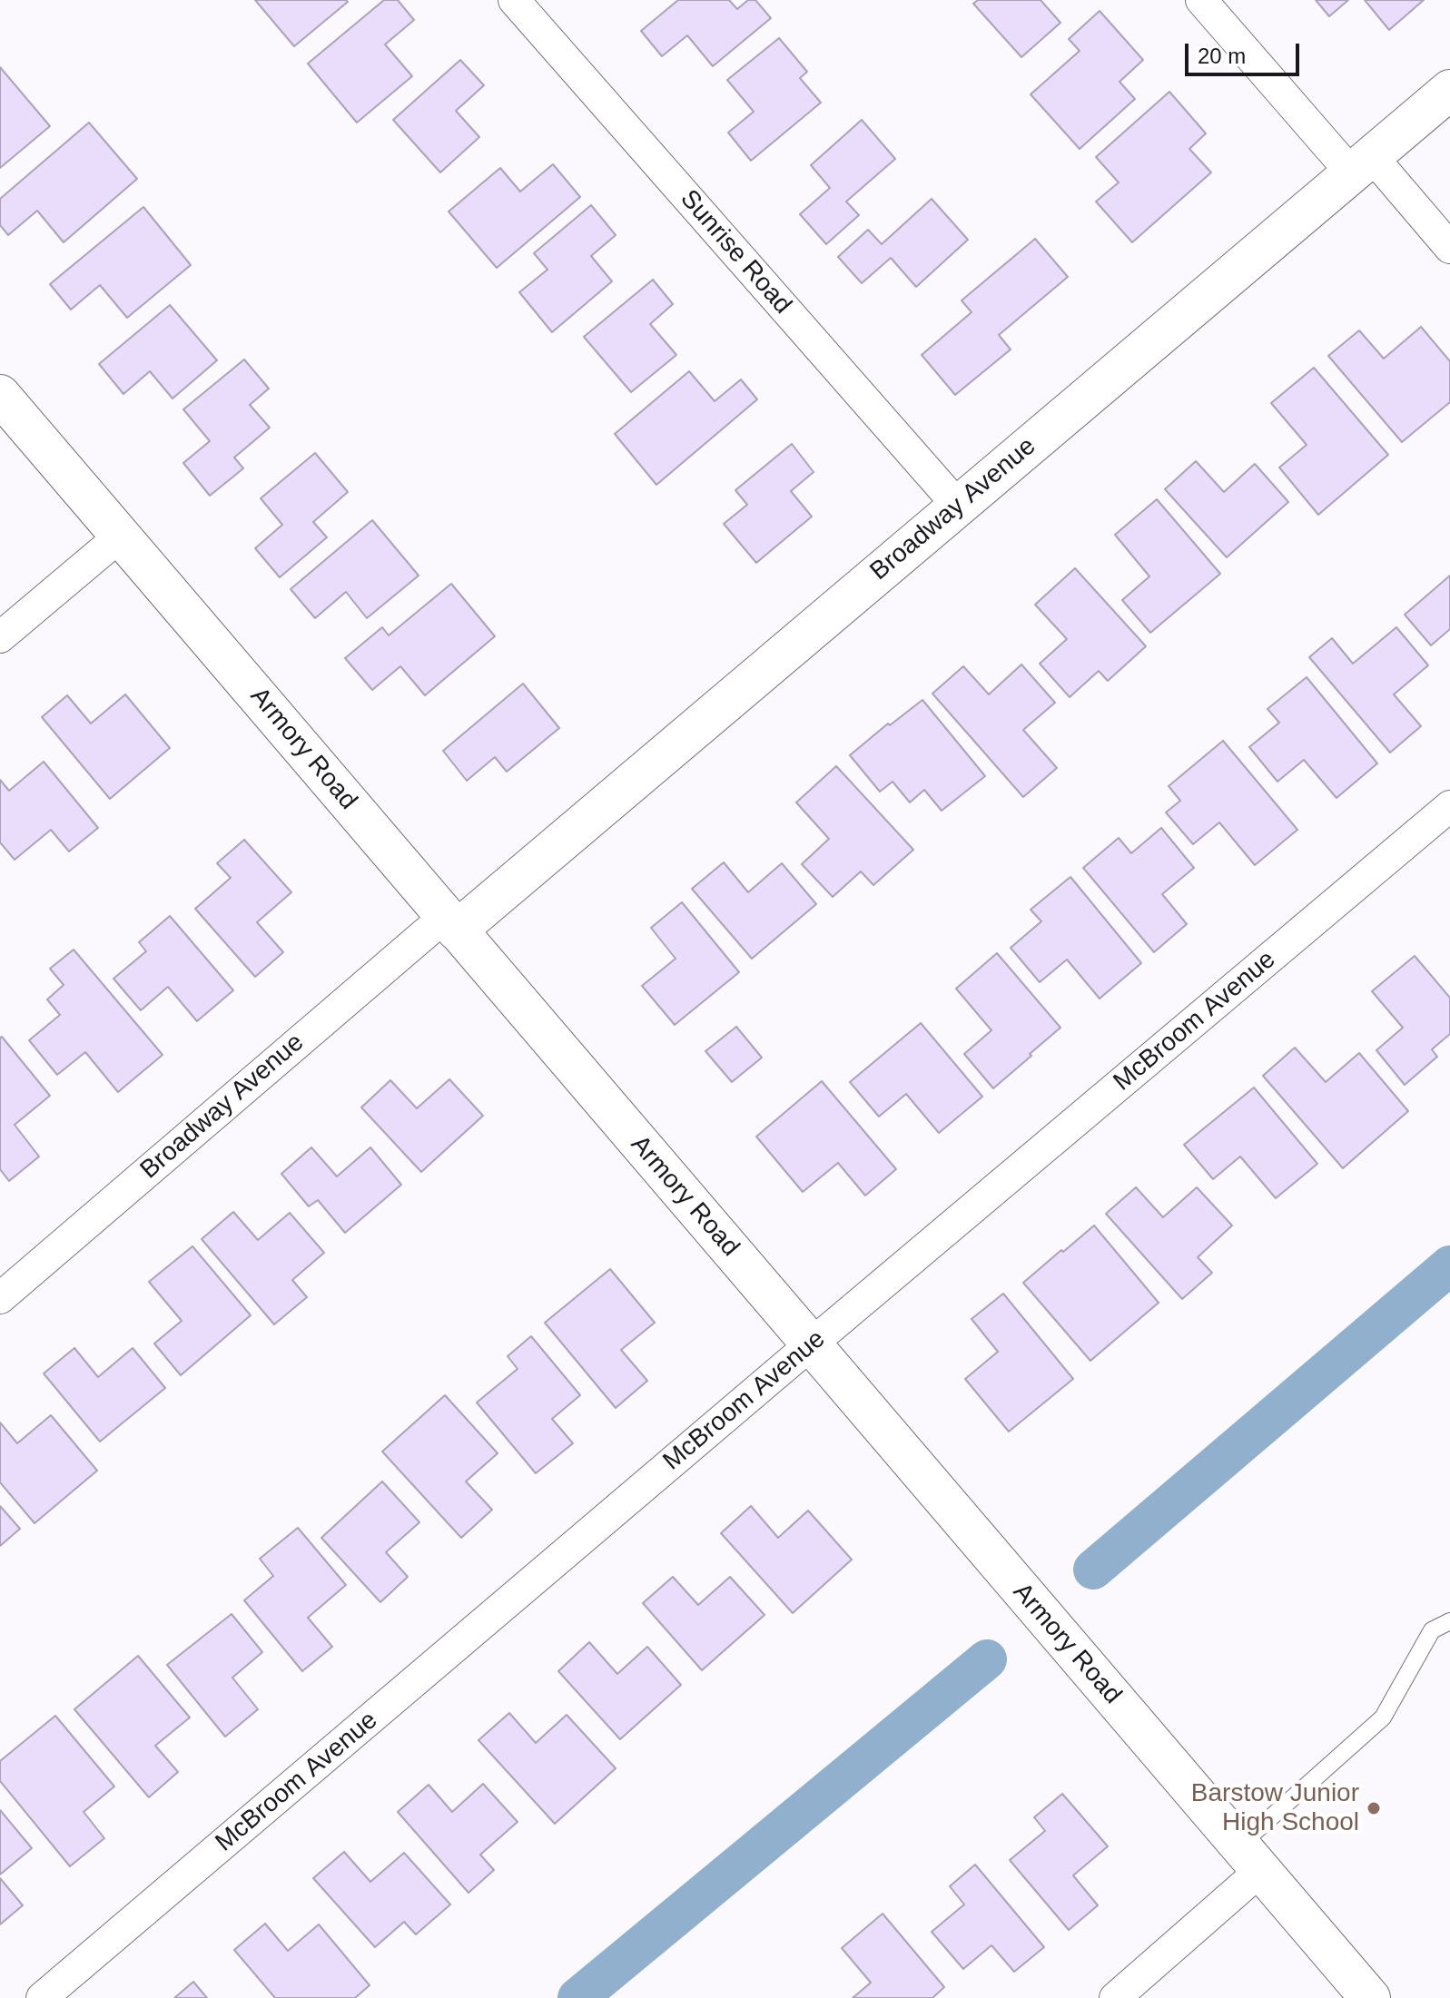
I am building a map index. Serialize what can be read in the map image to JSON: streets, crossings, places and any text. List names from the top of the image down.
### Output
{
  "streets": {
    "main road": ["Broadway Avenue", "Armory Road"],
    "street": ["Sunrise Road", "McBroom Avenue"]
  },
  "crossings": [
    ["Sunrise Road", "Broadway Avenue"],
    ["Broadway Avenue", "Armory Road"],
    ["Armory Road", "McBroom Avenue"]
  ],
  "places": ["Barstow Junior High School"],
  "scale_bar": "20 m"
}
